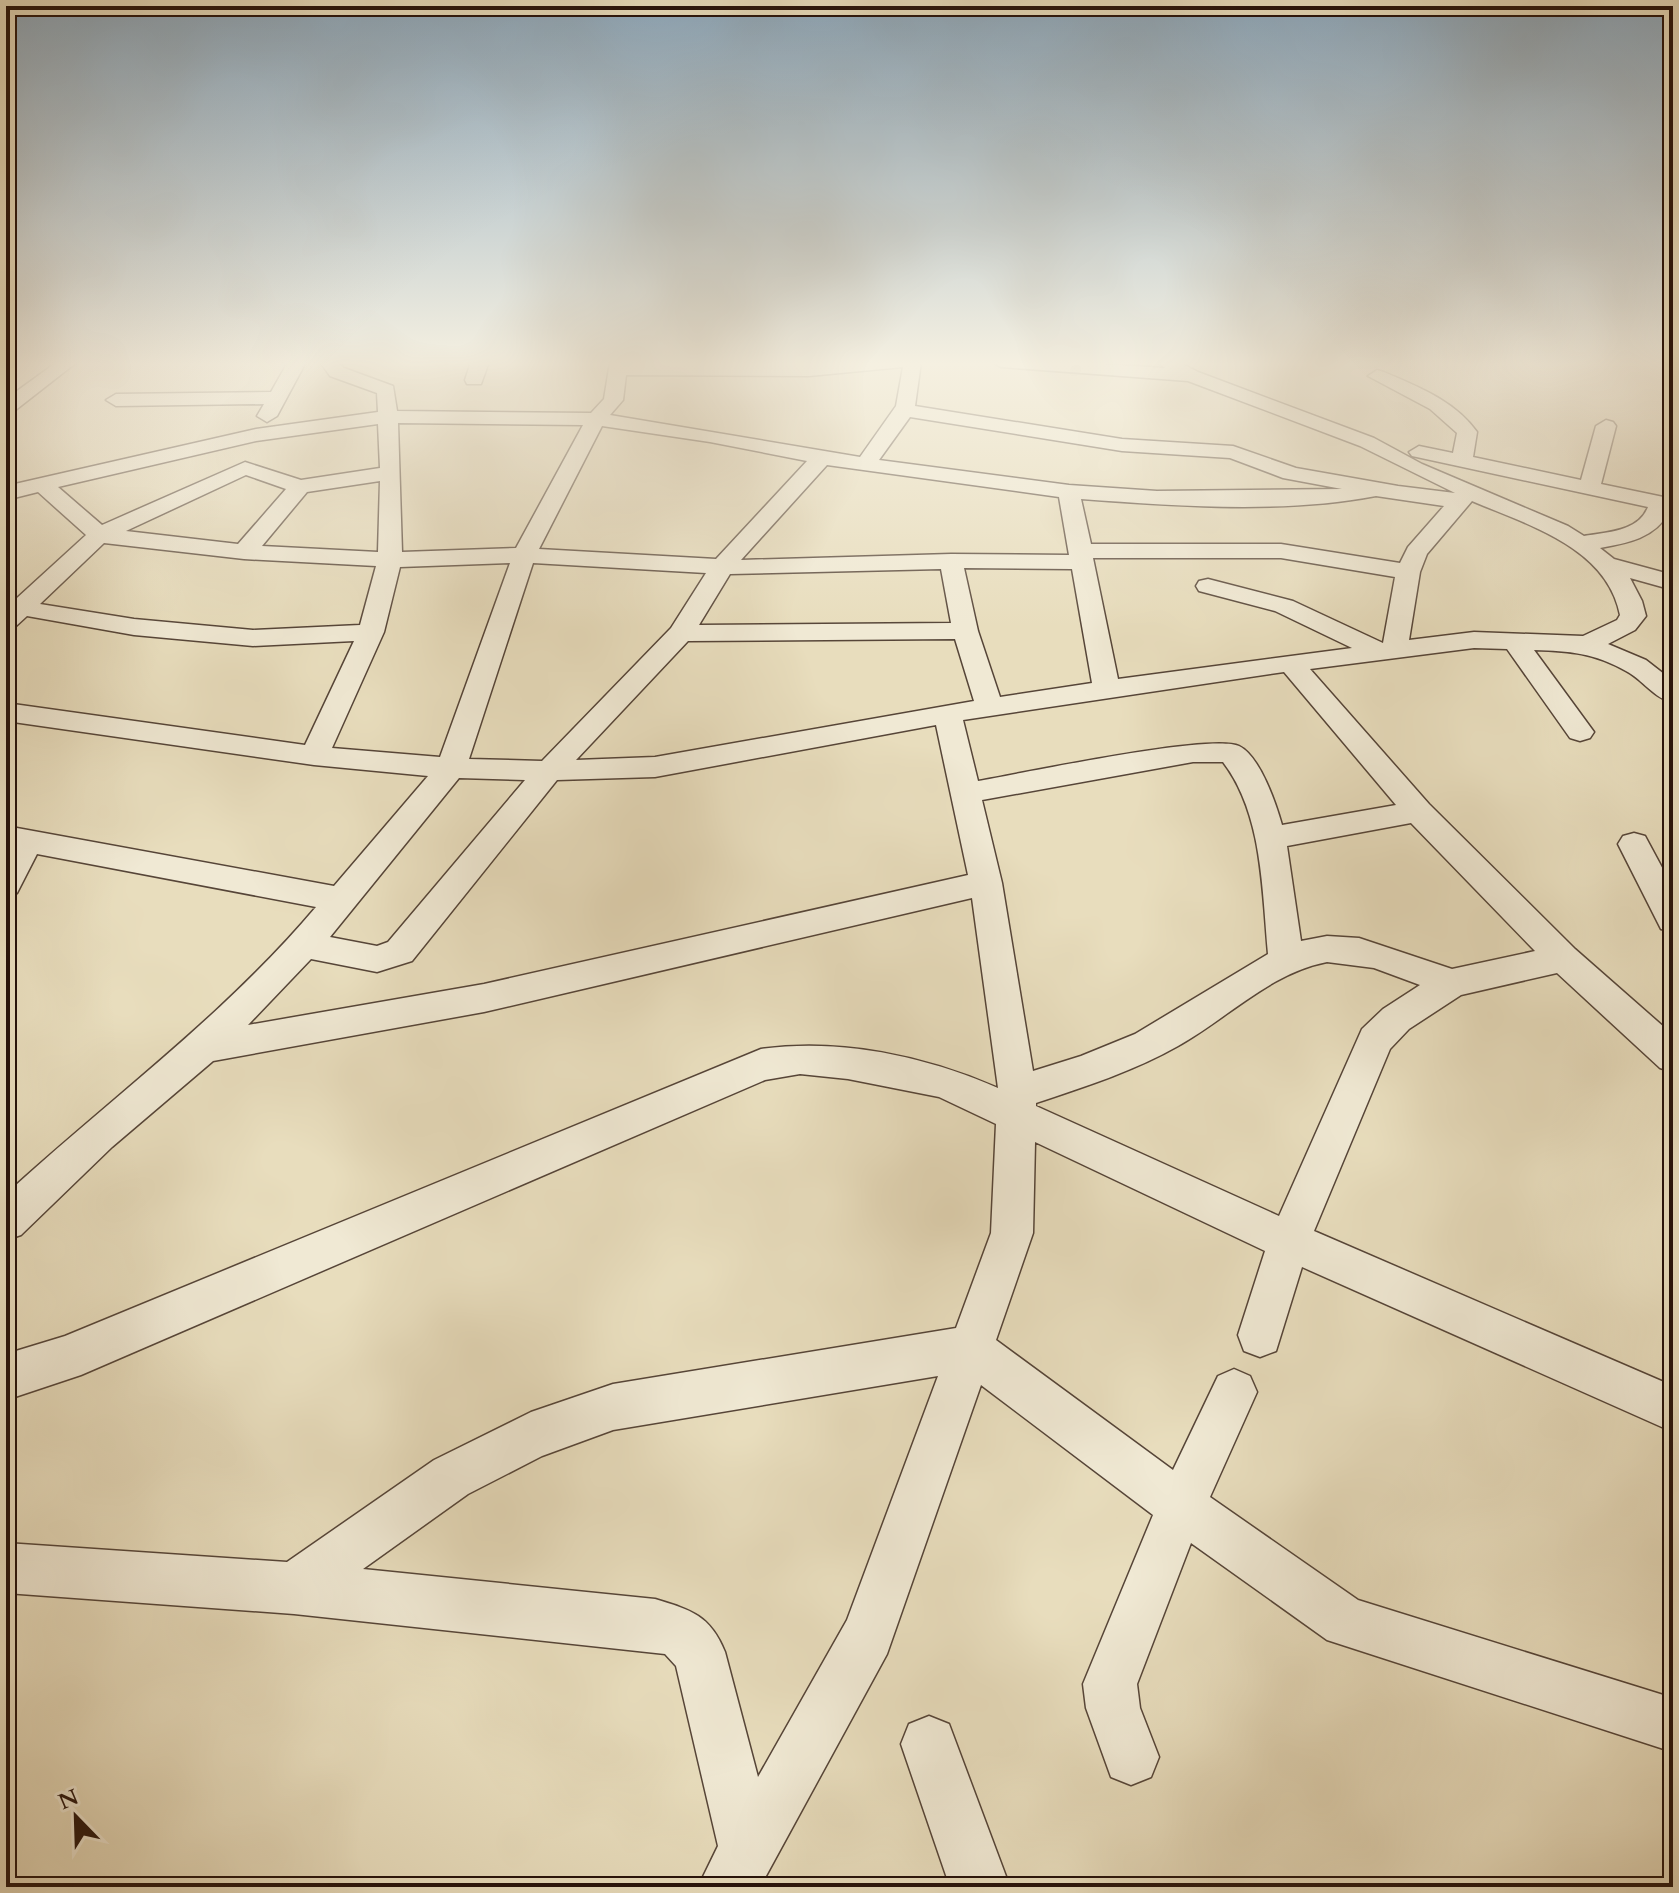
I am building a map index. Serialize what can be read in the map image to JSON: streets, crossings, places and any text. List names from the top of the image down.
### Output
{
  "north": "top left"
}
